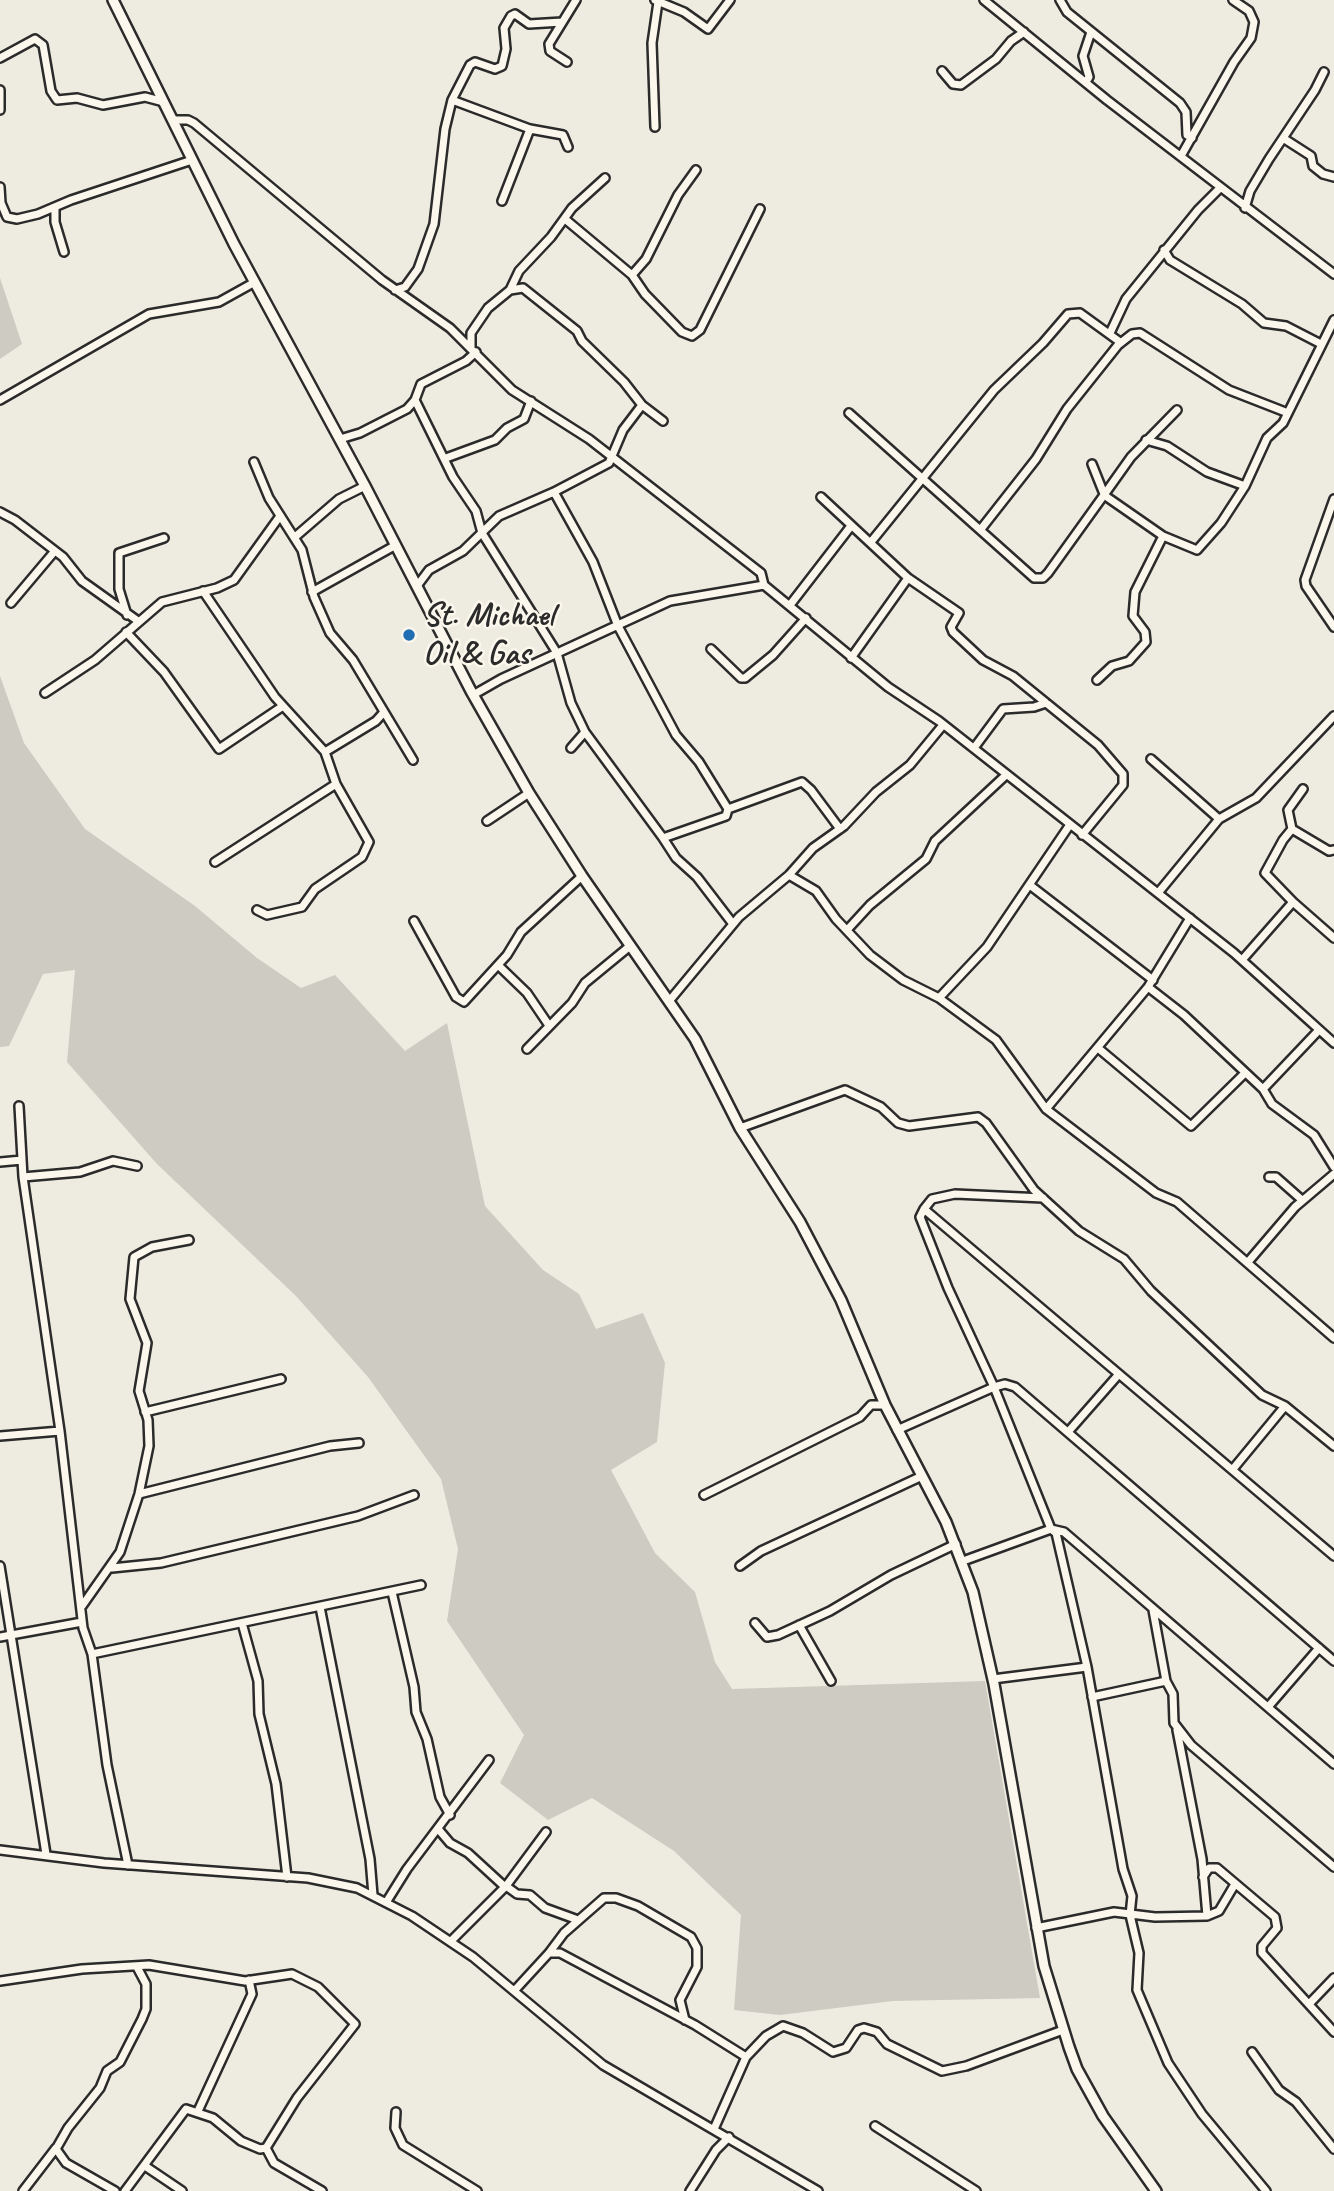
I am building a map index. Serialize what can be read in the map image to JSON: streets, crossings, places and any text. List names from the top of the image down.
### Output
{
  "places": ["St. Michael Oil & Gas"]
}
